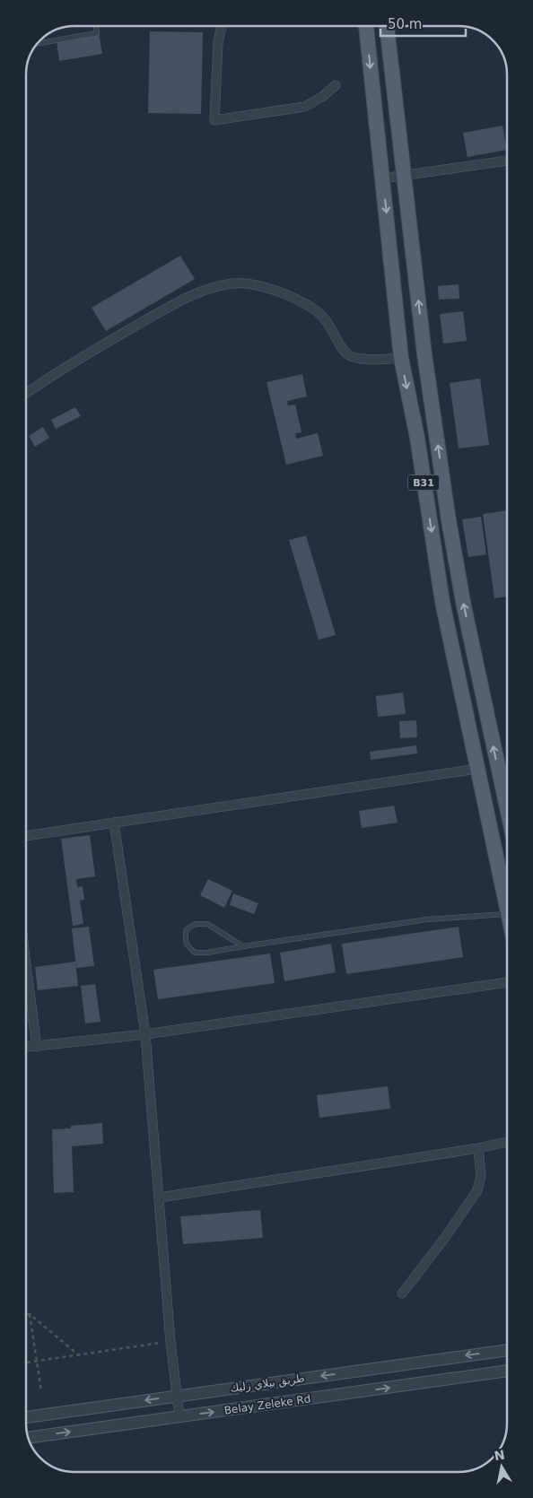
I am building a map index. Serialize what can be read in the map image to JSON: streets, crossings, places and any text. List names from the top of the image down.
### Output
{
  "streets": {
    "main road": ["B31"],
    "street": ["طريق بيلاي زليك", "Belay Zeleke Rd"]
  },
  "one_way": ["طريق بيلاي زليك", "Belay Zeleke Rd"],
  "scale_bar": "50 m",
  "north": "top"
}
